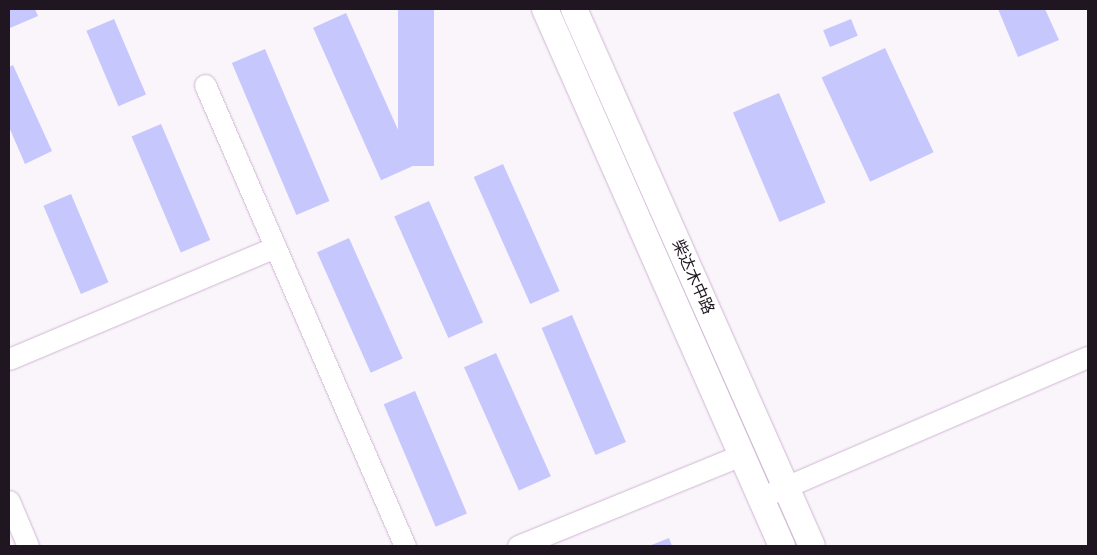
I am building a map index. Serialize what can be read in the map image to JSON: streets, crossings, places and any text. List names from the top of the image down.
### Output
{
  "streets": {
    "main road": ["柴达木中路"]
  }
}
